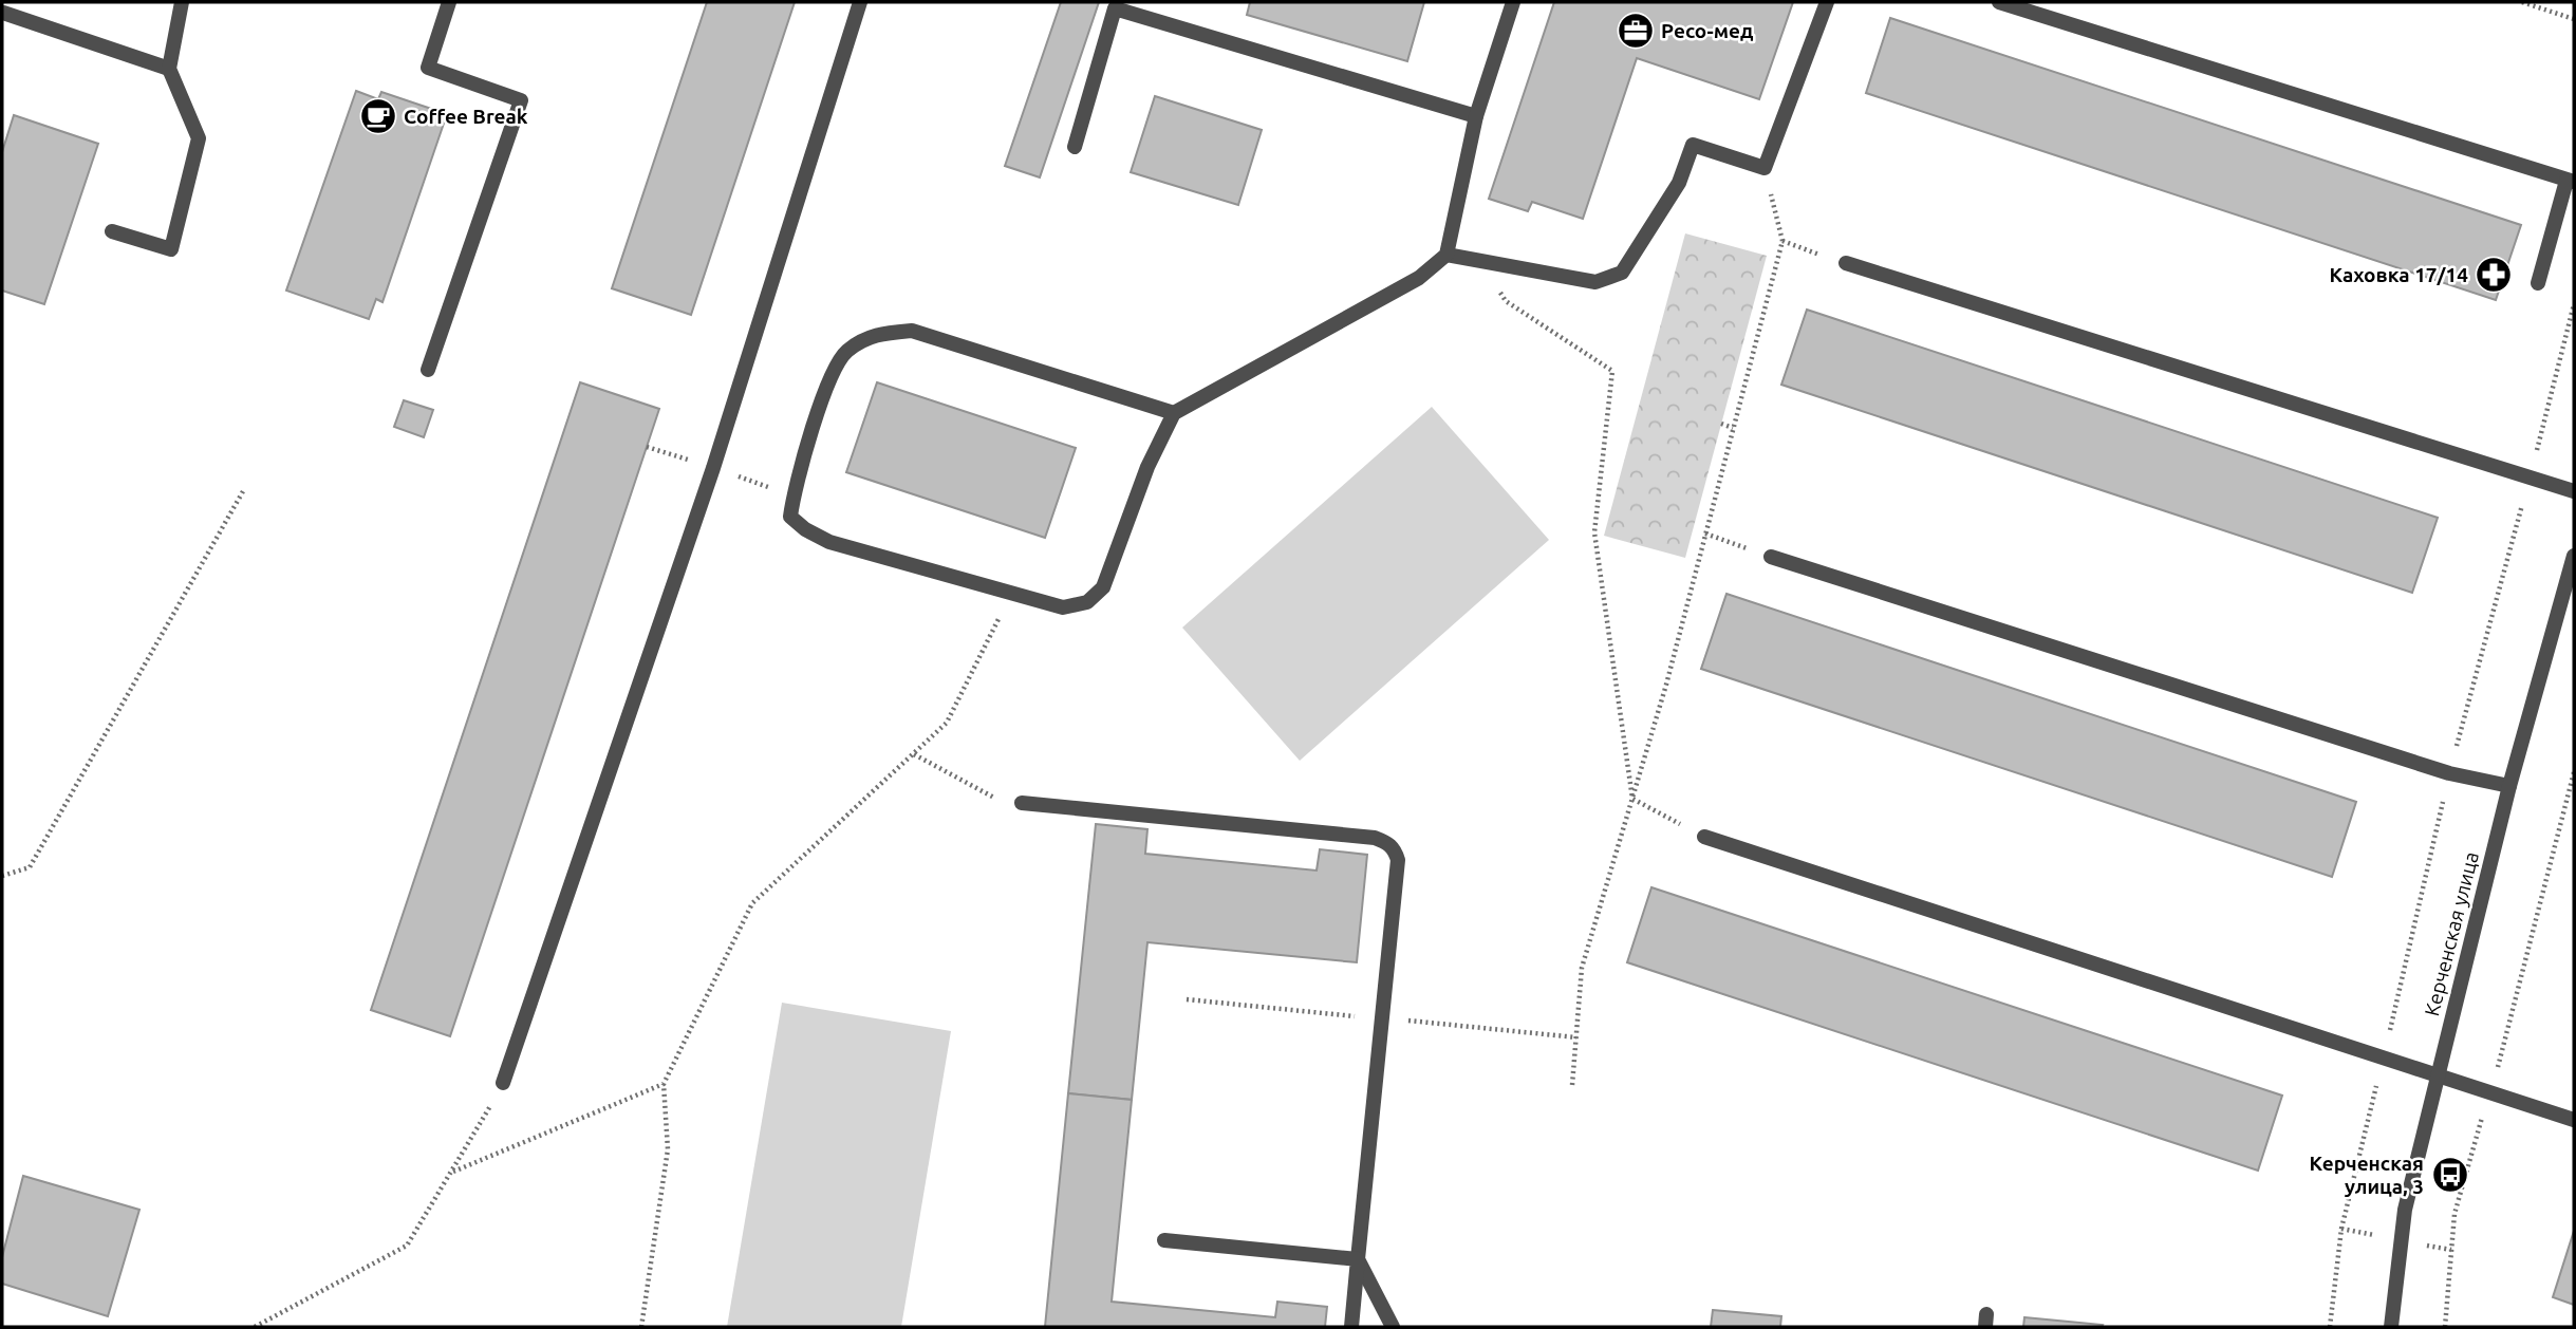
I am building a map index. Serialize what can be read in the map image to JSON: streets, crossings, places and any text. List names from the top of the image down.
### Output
{
  "streets": {
    "street": ["Керченская улица"]
  },
  "places": {
    "office": ["Ресо-мед"],
    "cafe": ["Coffee Break"],
    "pharmacy": ["Каховка 17/14"],
    "bus stop": ["Керченская улица, 3"]
  }
}
